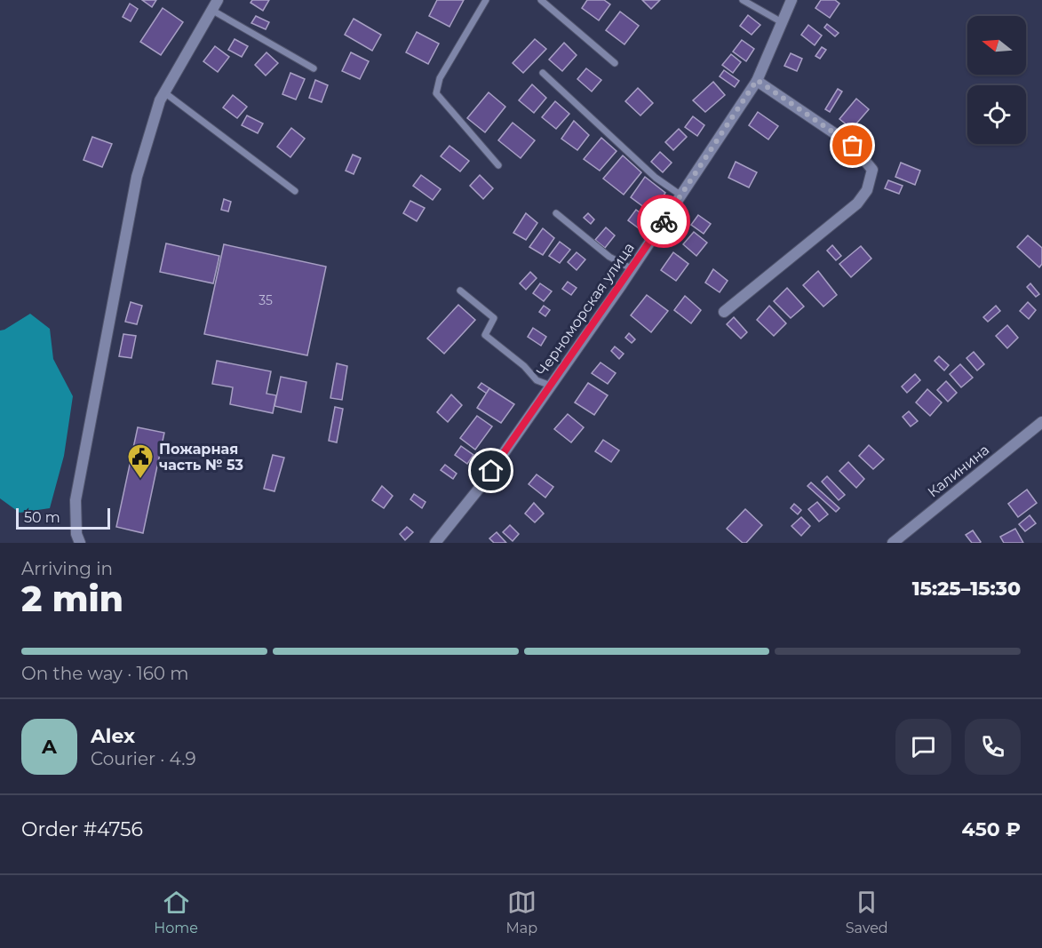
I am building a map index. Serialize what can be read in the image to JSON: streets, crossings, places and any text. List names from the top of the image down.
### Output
{
  "streets": {
    "street": ["Черноморская улица", "Калинина"]
  },
  "places": {
    "public building": ["Пожарная часть № 53"]
  },
  "house_numbers": ["35"],
  "scale_bar": "50 m",
  "north": "left",
  "page": {
    "scale": "50 m",
    "heading": ["2 min", "Arriving in", "15:25–15:30"],
    "panel": [
      "Alex",
      "Courier · 4.9",
      "Order #4756",
      "450 ₽"
    ],
    "bar": "On the way · 160 m",
    "round": "A",
    "tabs": ["Home", "Map", "Saved"]
  }
}
